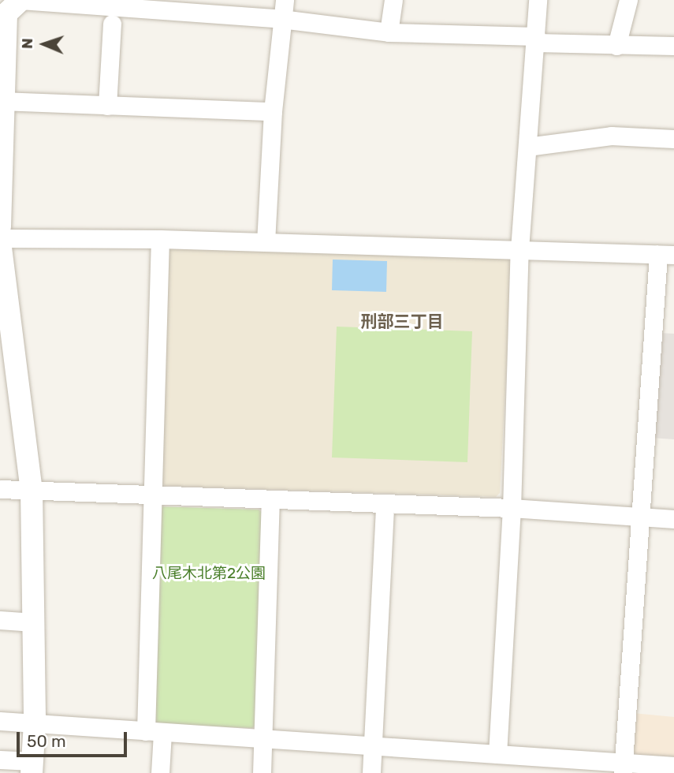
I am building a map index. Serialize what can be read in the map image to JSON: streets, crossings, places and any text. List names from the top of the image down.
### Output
{
  "districts": ["刑部三丁目"],
  "parks": ["八尾木北第2公園"],
  "scale_bar": "50 m",
  "north": "left"
}
